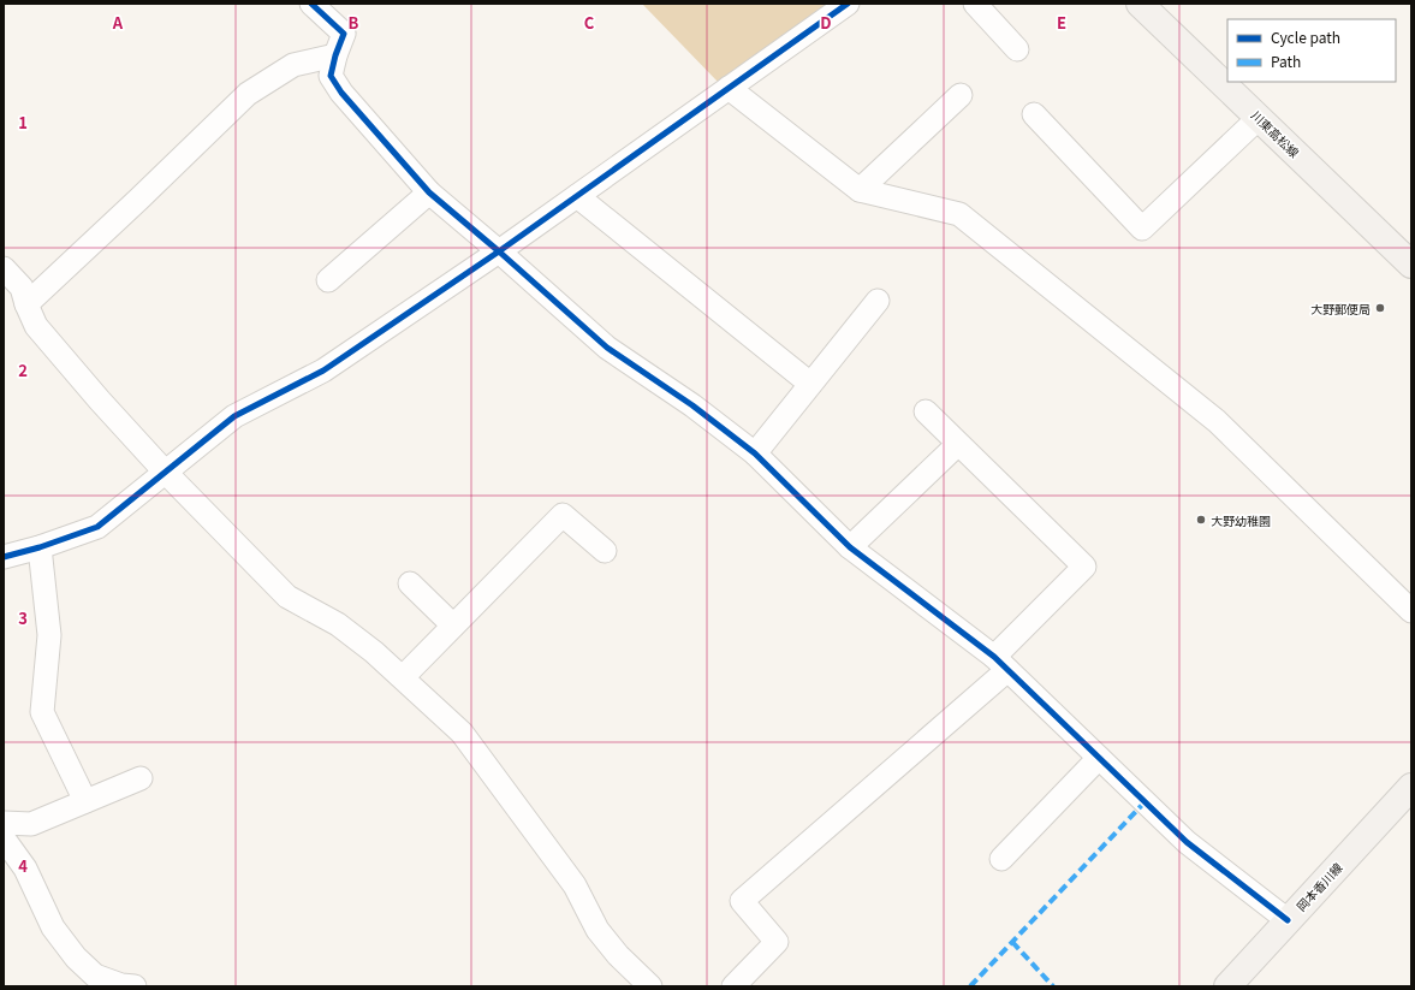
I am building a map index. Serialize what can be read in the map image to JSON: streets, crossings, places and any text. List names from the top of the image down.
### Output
{
  "streets": {
    "main road": ["川東高松線", "岡本香川線"]
  },
  "places": ["大野郵便局", "大野幼稚園"],
  "legend": ["Cycle path", "Path"],
  "grid": {
    "columns": [
      "A",
      "B",
      "C",
      "D",
      "E"
    ],
    "rows": [
      "1",
      "2",
      "3",
      "4"
    ]
  }
}
